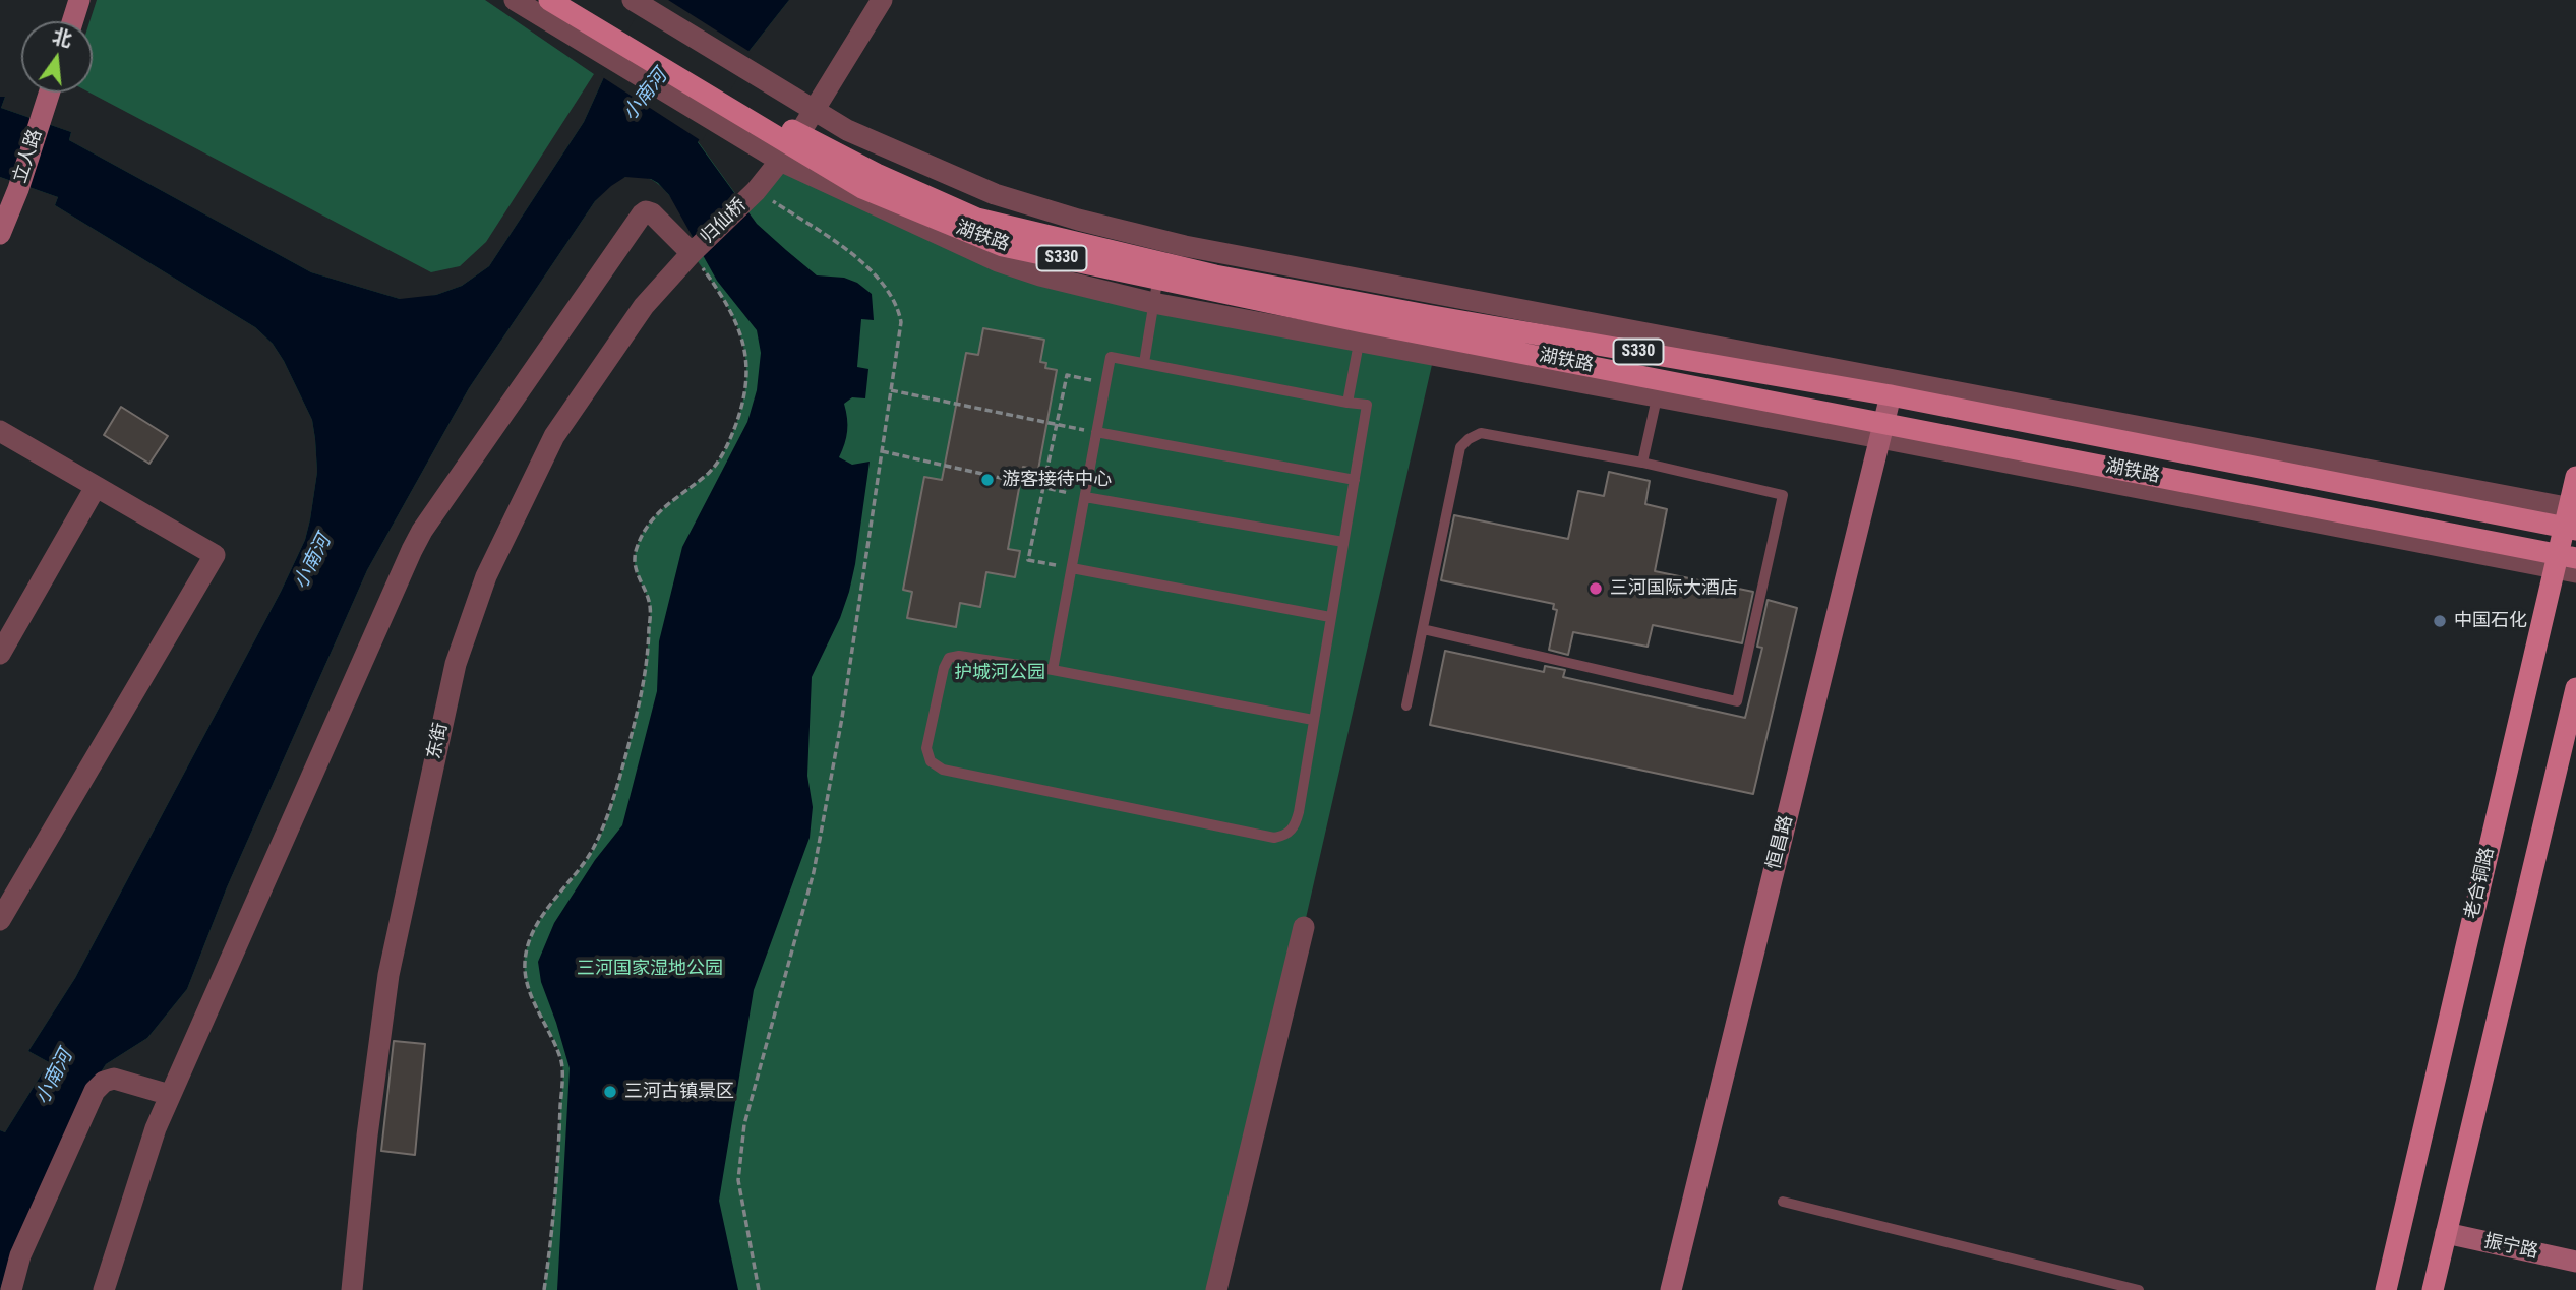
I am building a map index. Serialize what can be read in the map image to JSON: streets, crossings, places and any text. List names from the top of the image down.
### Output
{
  "streets": {
    "main road": ["湖铁路", "S330", "老合铜路"],
    "street": [
      "立人路",
      "归仙桥",
      "东街",
      "恒昌路",
      "振宁路"
    ]
  },
  "crossings": [
    ["归仙桥", "湖铁路"],
    ["归仙桥", "东街"],
    ["湖铁路", "S330"],
    ["湖铁路", "恒昌路"],
    ["湖铁路", "老合铜路"]
  ],
  "water": ["小南河"],
  "parks": ["护城河公园", "三河国家湿地公园"],
  "places": [
    "游客接待中心",
    "三河国际大酒店",
    "中国石化",
    "三河古镇景区"
  ],
  "north": "top"
}
